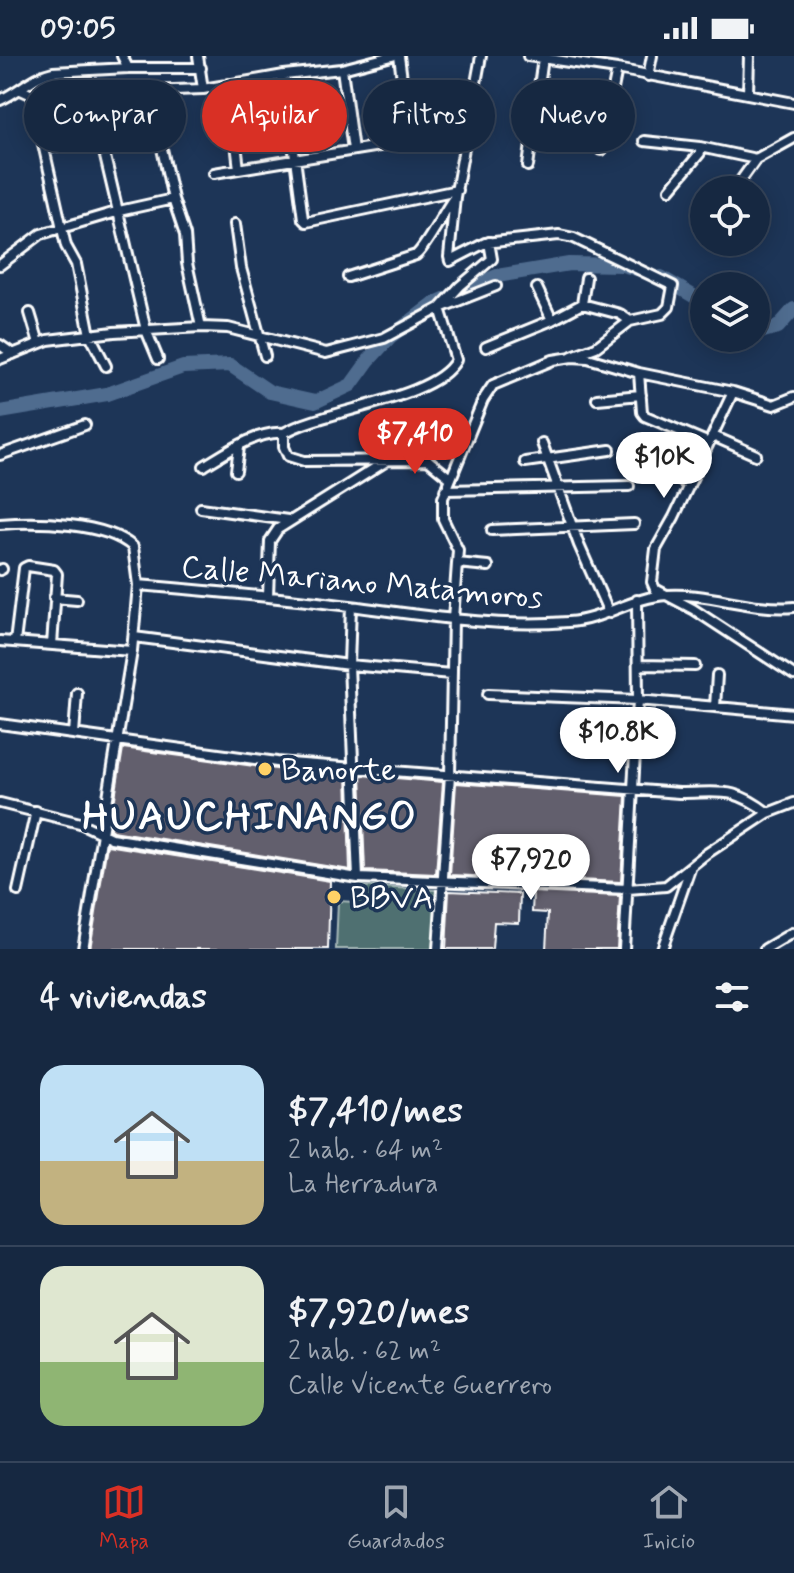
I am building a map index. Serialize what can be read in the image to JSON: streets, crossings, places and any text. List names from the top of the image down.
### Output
{
  "streets": {
    "street": ["Calle Mariano Matamoros"]
  },
  "districts": ["HUAUCHINANGO"],
  "places": ["Banorte", "BBVA"],
  "page": {
    "status": "09:05",
    "chip": [
      "Comprar",
      "Alquilar",
      "Filtros",
      "Nuevo"
    ],
    "price": [
      "$7,410",
      "$10K",
      "$10.8K",
      "$7,920"
    ],
    "heading": "4 viviendas",
    "list": [
      {
        "name": "$7,410/mes",
        "note": "2 hab. · 64 m² · La Herradura"
      },
      {
        "name": "$7,920/mes",
        "note": "2 hab. · 62 m² · Calle Vicente Guerrero"
      }
    ],
    "tabs": ["Mapa", "Guardados", "Inicio"]
  }
}
